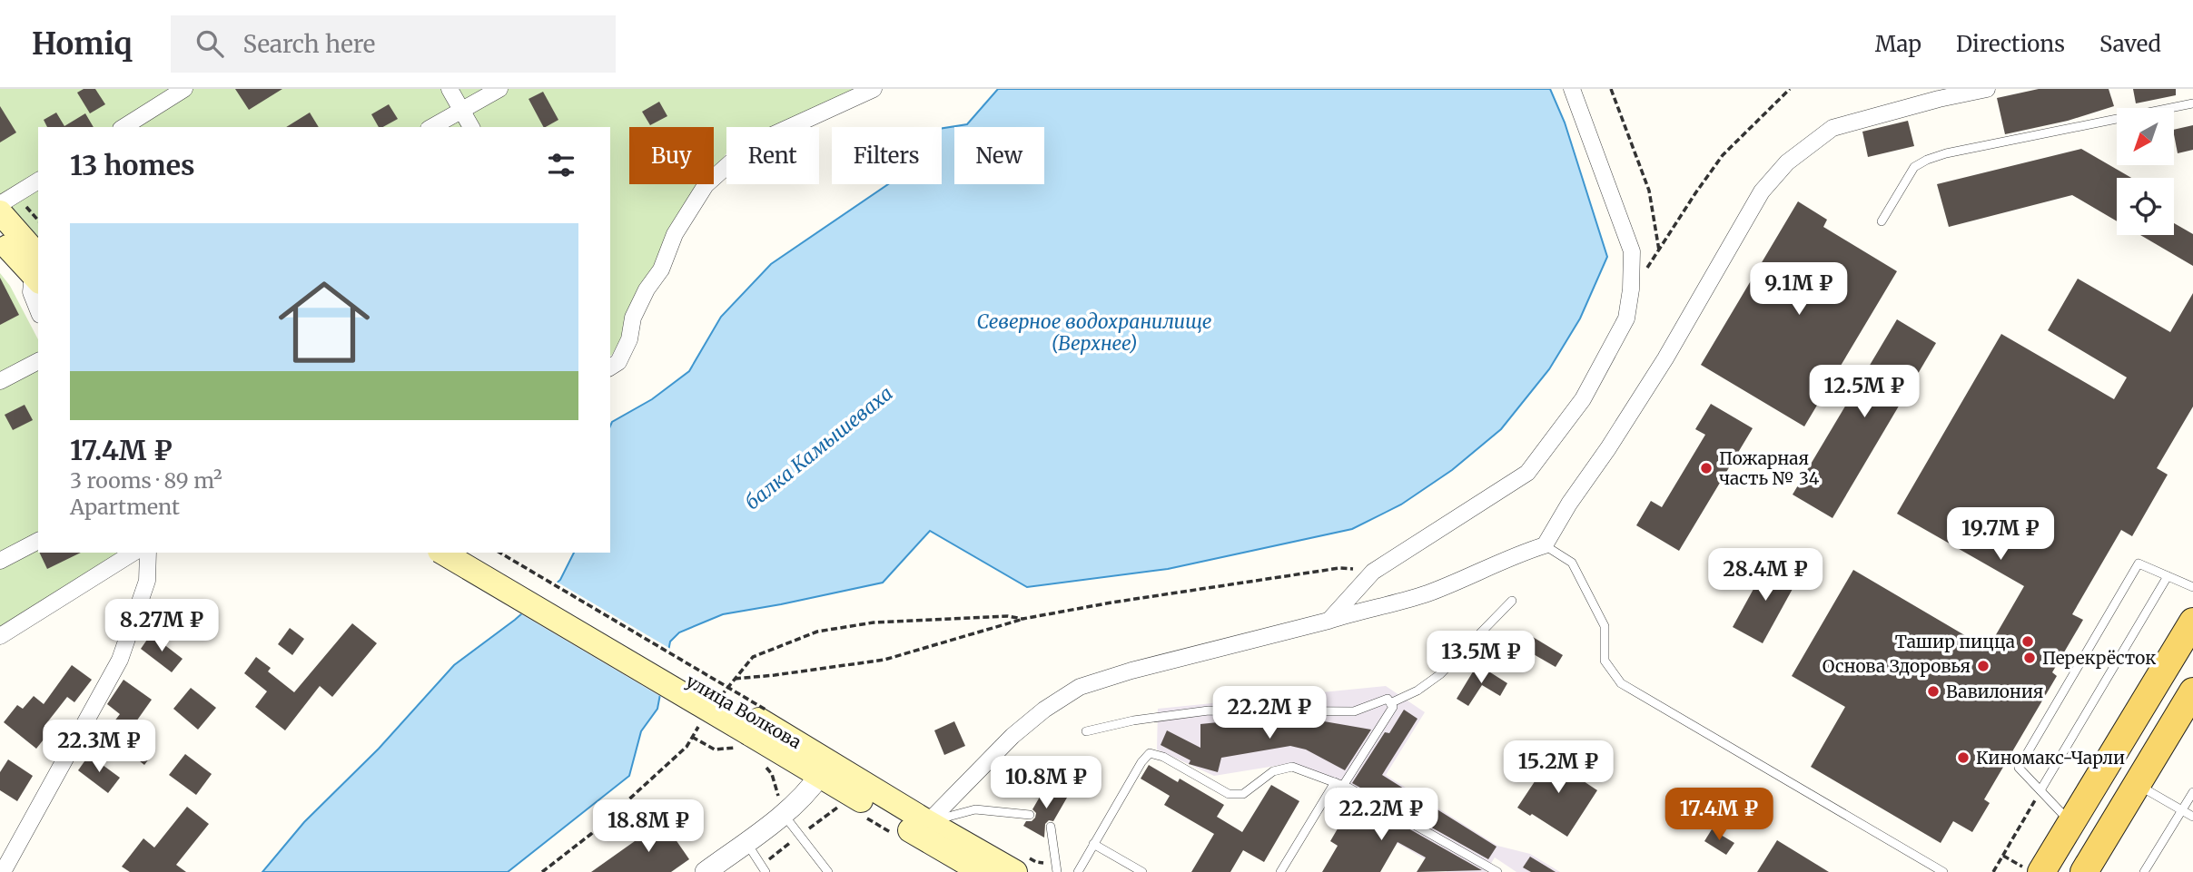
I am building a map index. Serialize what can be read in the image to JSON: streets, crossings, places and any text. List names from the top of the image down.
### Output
{
  "streets": {
    "main road": ["улица Волкова"]
  },
  "water": ["Северное водохранилище (Верхнее)", "балка Камышеваха"],
  "places": [
    "Пожарная часть № 34",
    "Ташир пицца",
    "Перекрёсток",
    "Основа Здоровья",
    "Вавилония",
    "Киномакс-Чарли"
  ],
  "north": "bottom left",
  "page": {
    "header": "Homiq",
    "search": "Search here",
    "nav": ["Map", "Directions", "Saved"],
    "chip": [
      "Buy",
      "Rent",
      "Filters",
      "New"
    ],
    "heading": "13 homes",
    "list": [
      {
        "name": "17.4M ₽",
        "note": "3 rooms · 89 m² · Apartment"
      }
    ],
    "price": [
      "9.1M ₽",
      "12.5M ₽",
      "19.7M ₽",
      "28.4M ₽",
      "8.27M ₽",
      "13.5M ₽",
      "22.2M ₽",
      "22.3M ₽",
      "15.2M ₽",
      "10.8M ₽",
      "22.2M ₽",
      "17.4M ₽",
      "18.8M ₽"
    ]
  }
}
